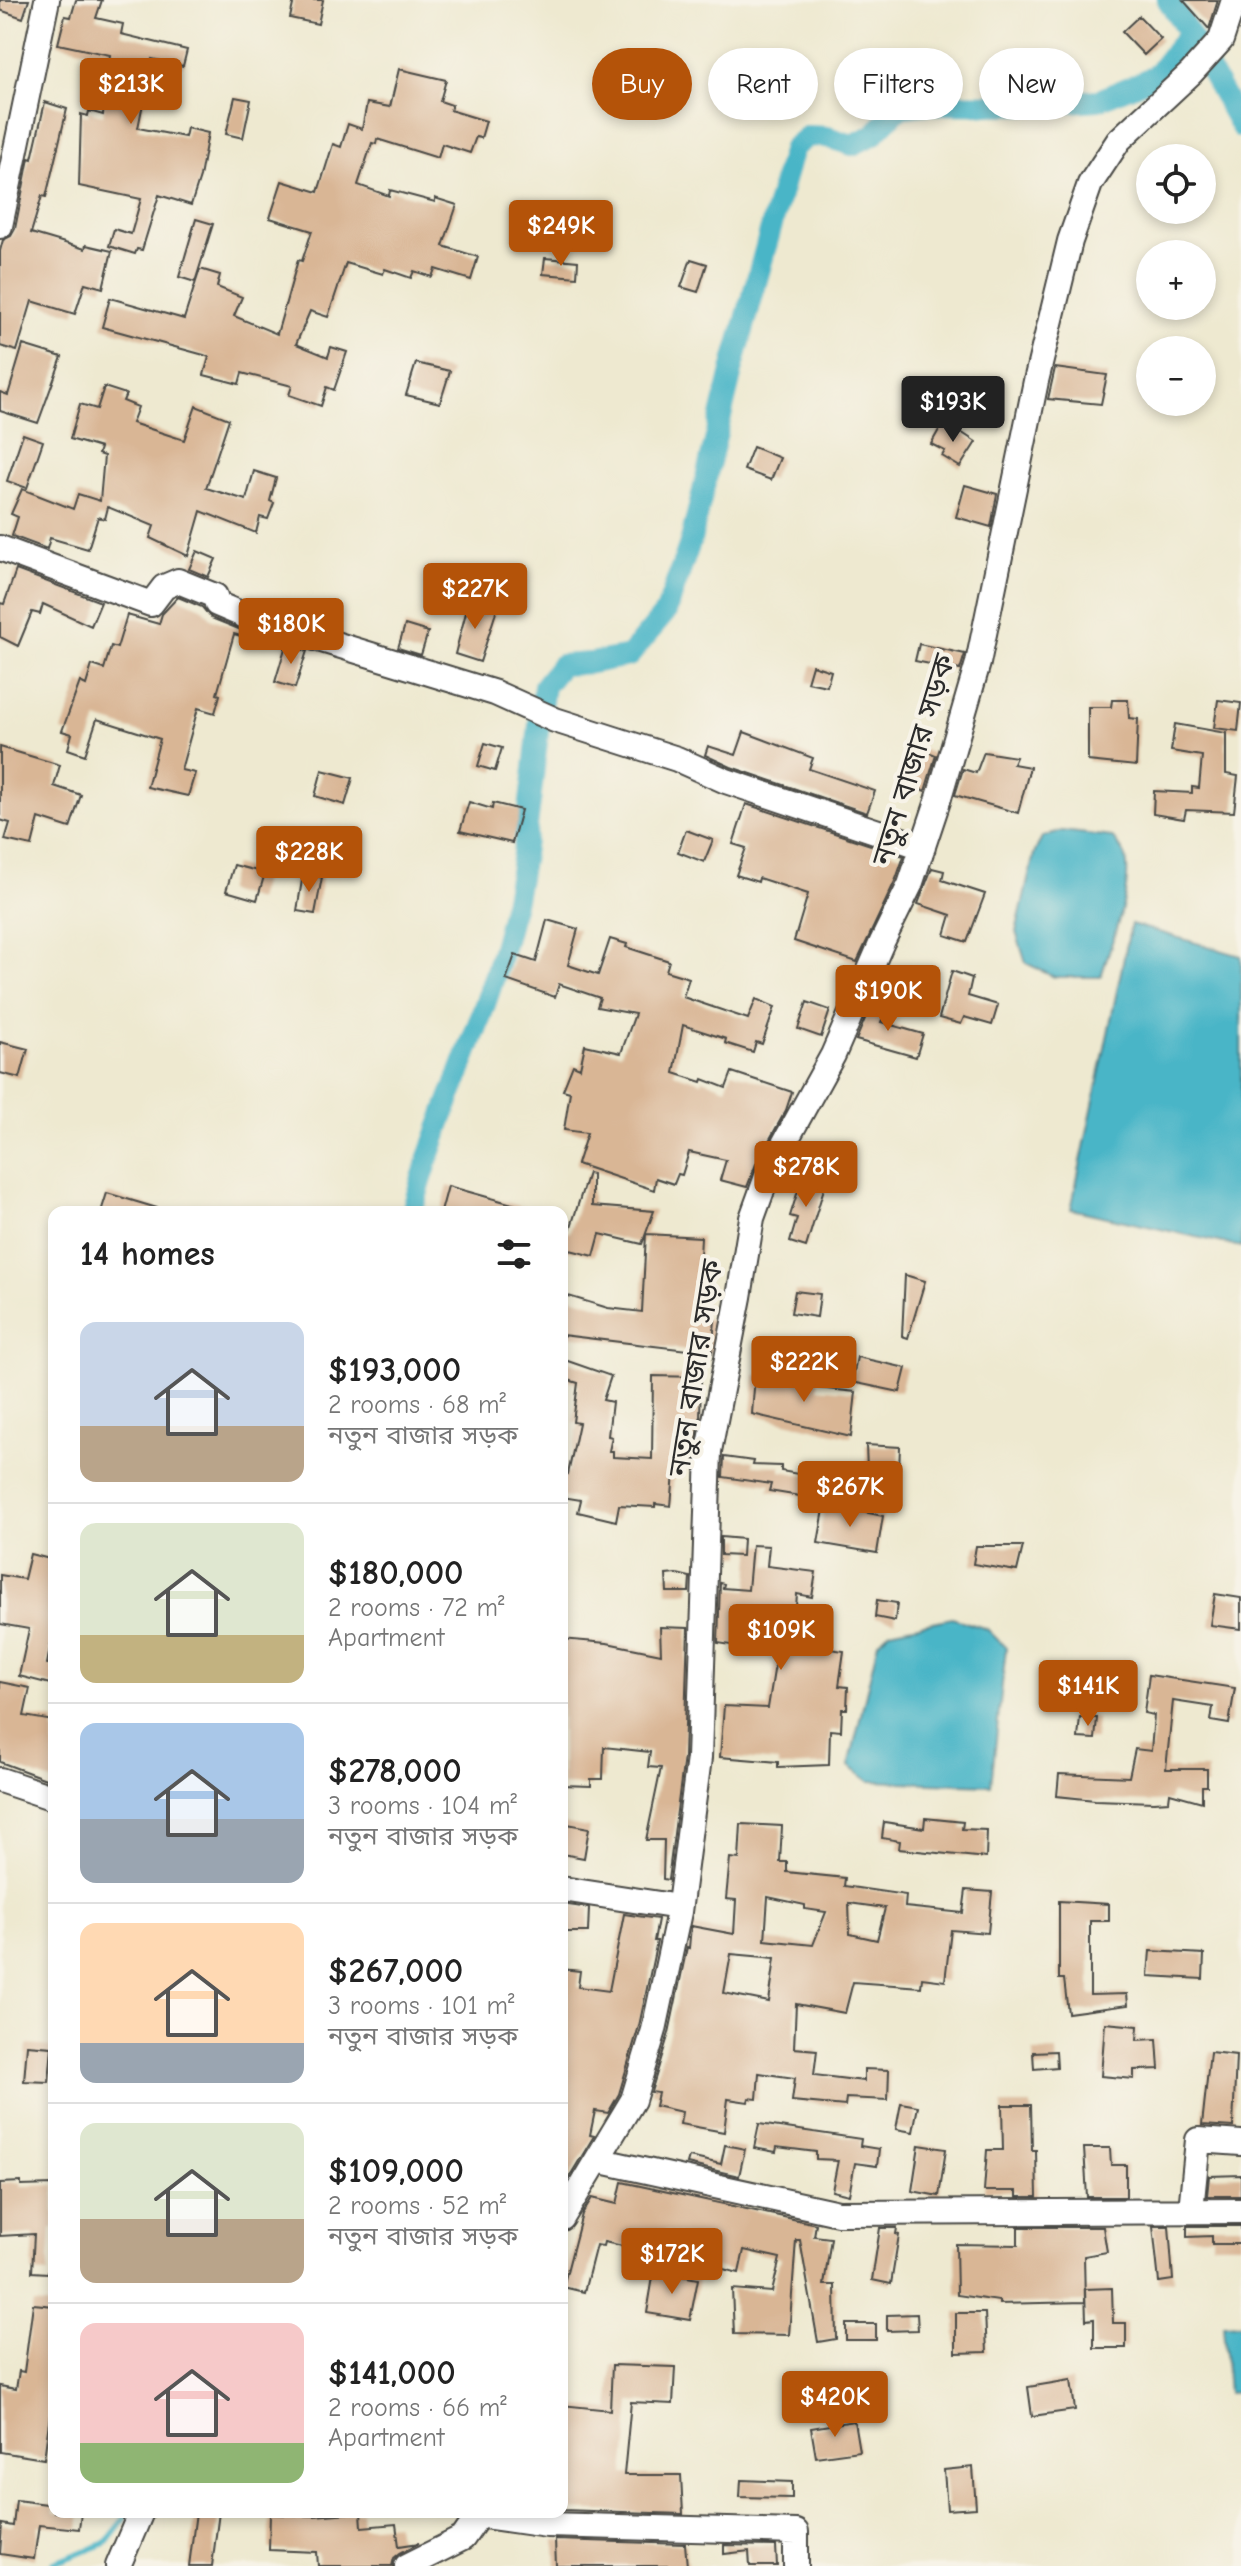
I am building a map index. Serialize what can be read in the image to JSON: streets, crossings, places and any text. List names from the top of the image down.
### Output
{
  "streets": {
    "street": ["নতুন বাজার সড়ক"]
  },
  "page": {
    "chip": [
      "Buy",
      "Rent",
      "Filters",
      "New"
    ],
    "price": [
      "$213K",
      "$249K",
      "$193K",
      "$227K",
      "$180K",
      "$228K",
      "$190K",
      "$278K",
      "$222K",
      "$267K",
      "$109K",
      "$141K",
      "$172K",
      "$420K"
    ],
    "map_buttons": ["+", "−"],
    "heading": "14 homes",
    "list": [
      {
        "name": "$193,000",
        "note": "2 rooms · 68 m² · নতুন বাজার সড়ক"
      },
      {
        "name": "$180,000",
        "note": "2 rooms · 72 m² · Apartment"
      },
      {
        "name": "$278,000",
        "note": "3 rooms · 104 m² · নতুন বাজার সড়ক"
      },
      {
        "name": "$267,000",
        "note": "3 rooms · 101 m² · নতুন বাজার সড়ক"
      },
      {
        "name": "$109,000",
        "note": "2 rooms · 52 m² · নতুন বাজার সড়ক"
      },
      {
        "name": "$141,000",
        "note": "2 rooms · 66 m² · Apartment"
      }
    ]
  }
}
